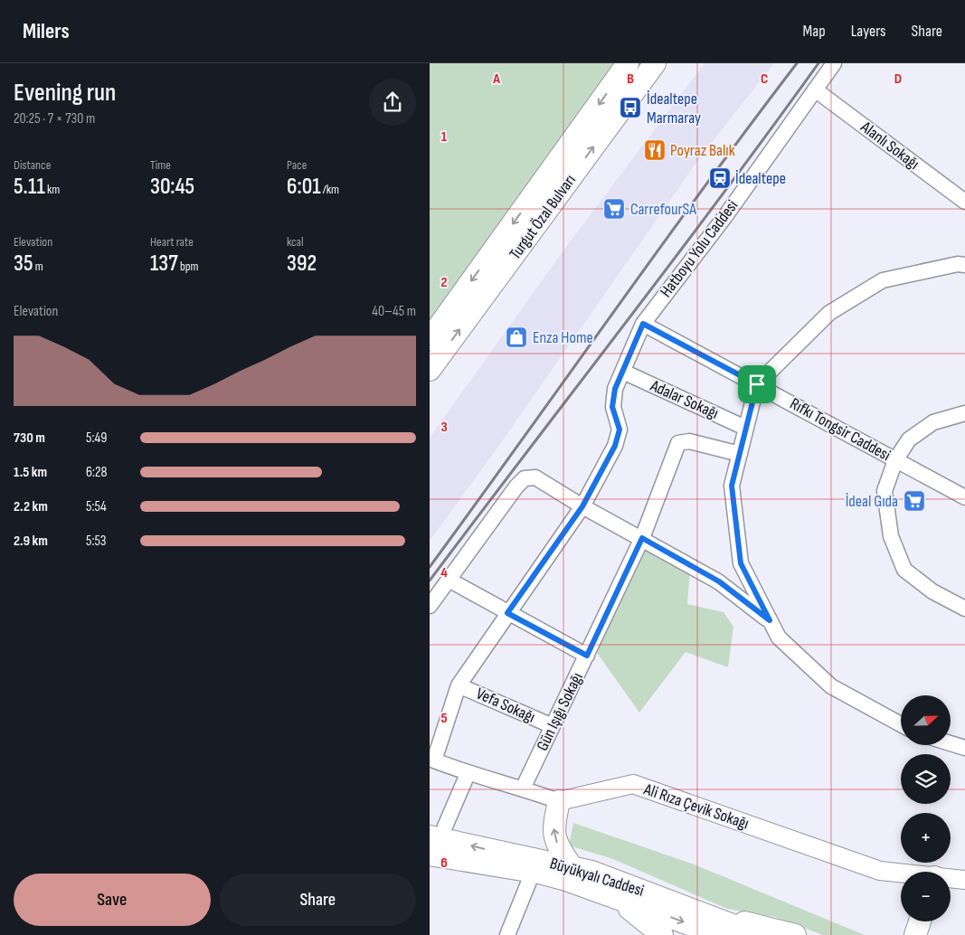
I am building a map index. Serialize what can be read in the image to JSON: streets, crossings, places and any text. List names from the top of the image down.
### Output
{
  "streets": {
    "highway": ["Turgut Özal Bulvarı", "Büyükyalı Caddesi"],
    "main road": ["Ali Rıza Çevik Sokağı"],
    "street": [
      "Alanlı Sokağı",
      "Hatboyu Yolu Caddesi",
      "Adalar Sokağı",
      "Rıfkı Tongsir Caddesi",
      "Vefa Sokağı",
      "Gün Işığı Sokağı"
    ]
  },
  "crossings": [
    ["Alanlı Sokağı", "Hatboyu Yolu Caddesi"],
    ["Hatboyu Yolu Caddesi", "Adalar Sokağı"],
    ["Hatboyu Yolu Caddesi", "Rıfkı Tongsir Caddesi"],
    ["Hatboyu Yolu Caddesi", "Vefa Sokağı"],
    ["Vefa Sokağı", "Gün Işığı Sokağı"]
  ],
  "places": {
    "bus stop": ["İdealtepe Marmaray"],
    "restaurant": ["Poyraz Balık"],
    "station": ["İdealtepe"],
    "supermarket": ["CarrefourSA", "İdeal Gıda"],
    "shop": ["Enza Home"]
  },
  "north": "right",
  "page": {
    "header": "Milers",
    "nav": ["Map", "Layers", "Share"],
    "heading": ["Evening run", "20:25 · 7 × 730 m"],
    "stats": [
      ["Distance", "5.11 km"],
      ["Time", "30:45"],
      ["Pace", "6:01 /km"],
      ["Elevation", "35 m"],
      ["Heart rate", "137 bpm"],
      ["kcal", "392"]
    ],
    "chart": ["Elevation", "40–45 m"],
    "list": [
      {
        "name": "730 m",
        "note": "5:49"
      },
      {
        "name": "1.5 km",
        "note": "6:28"
      },
      {
        "name": "2.2 km",
        "note": "5:54"
      },
      {
        "name": "2.9 km",
        "note": "5:53"
      }
    ],
    "map_buttons": ["+", "−"],
    "buttons": ["Save", "Share"]
  },
  "grid": {
    "columns": [
      "A",
      "B",
      "C",
      "D"
    ],
    "rows": [
      "1",
      "2",
      "3",
      "4",
      "5",
      "6"
    ]
  }
}
